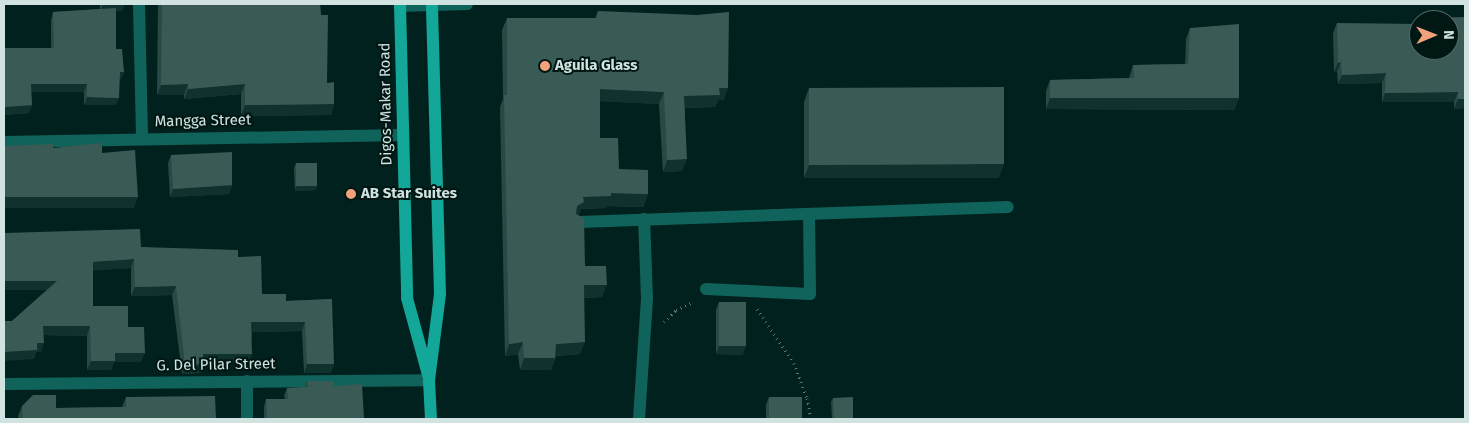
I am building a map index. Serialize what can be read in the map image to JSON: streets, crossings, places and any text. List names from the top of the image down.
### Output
{
  "streets": {
    "main road": ["Digos-Makar Road"],
    "street": ["Mangga Street", "G. Del Pilar Street"]
  },
  "crossings": [
    ["Digos-Makar Road", "Mangga Street"],
    ["Digos-Makar Road", "G. Del Pilar Street"]
  ],
  "places": ["Aguila Glass", "AB Star Suites"],
  "north": "right"
}
